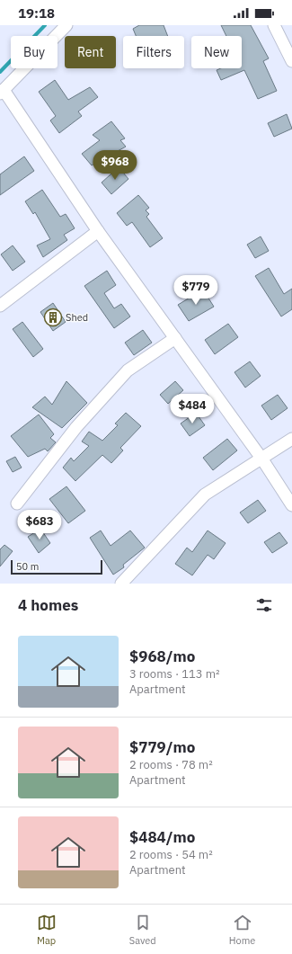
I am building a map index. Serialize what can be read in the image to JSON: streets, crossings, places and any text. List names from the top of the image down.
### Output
{
  "places": {
    "building": ["Shed"]
  },
  "scale_bar": "50 m",
  "page": {
    "status": "19:18",
    "chip": [
      "Buy",
      "Rent",
      "Filters",
      "New"
    ],
    "price": [
      "$968",
      "$779",
      "$484",
      "$683"
    ],
    "scale": "50 m",
    "heading": "4 homes",
    "list": [
      {
        "name": "$968/mo",
        "note": "3 rooms · 113 m² · Apartment"
      },
      {
        "name": "$779/mo",
        "note": "2 rooms · 78 m² · Apartment"
      },
      {
        "name": "$484/mo",
        "note": "2 rooms · 54 m² · Apartment"
      }
    ],
    "tabs": ["Map", "Saved", "Home"]
  }
}
